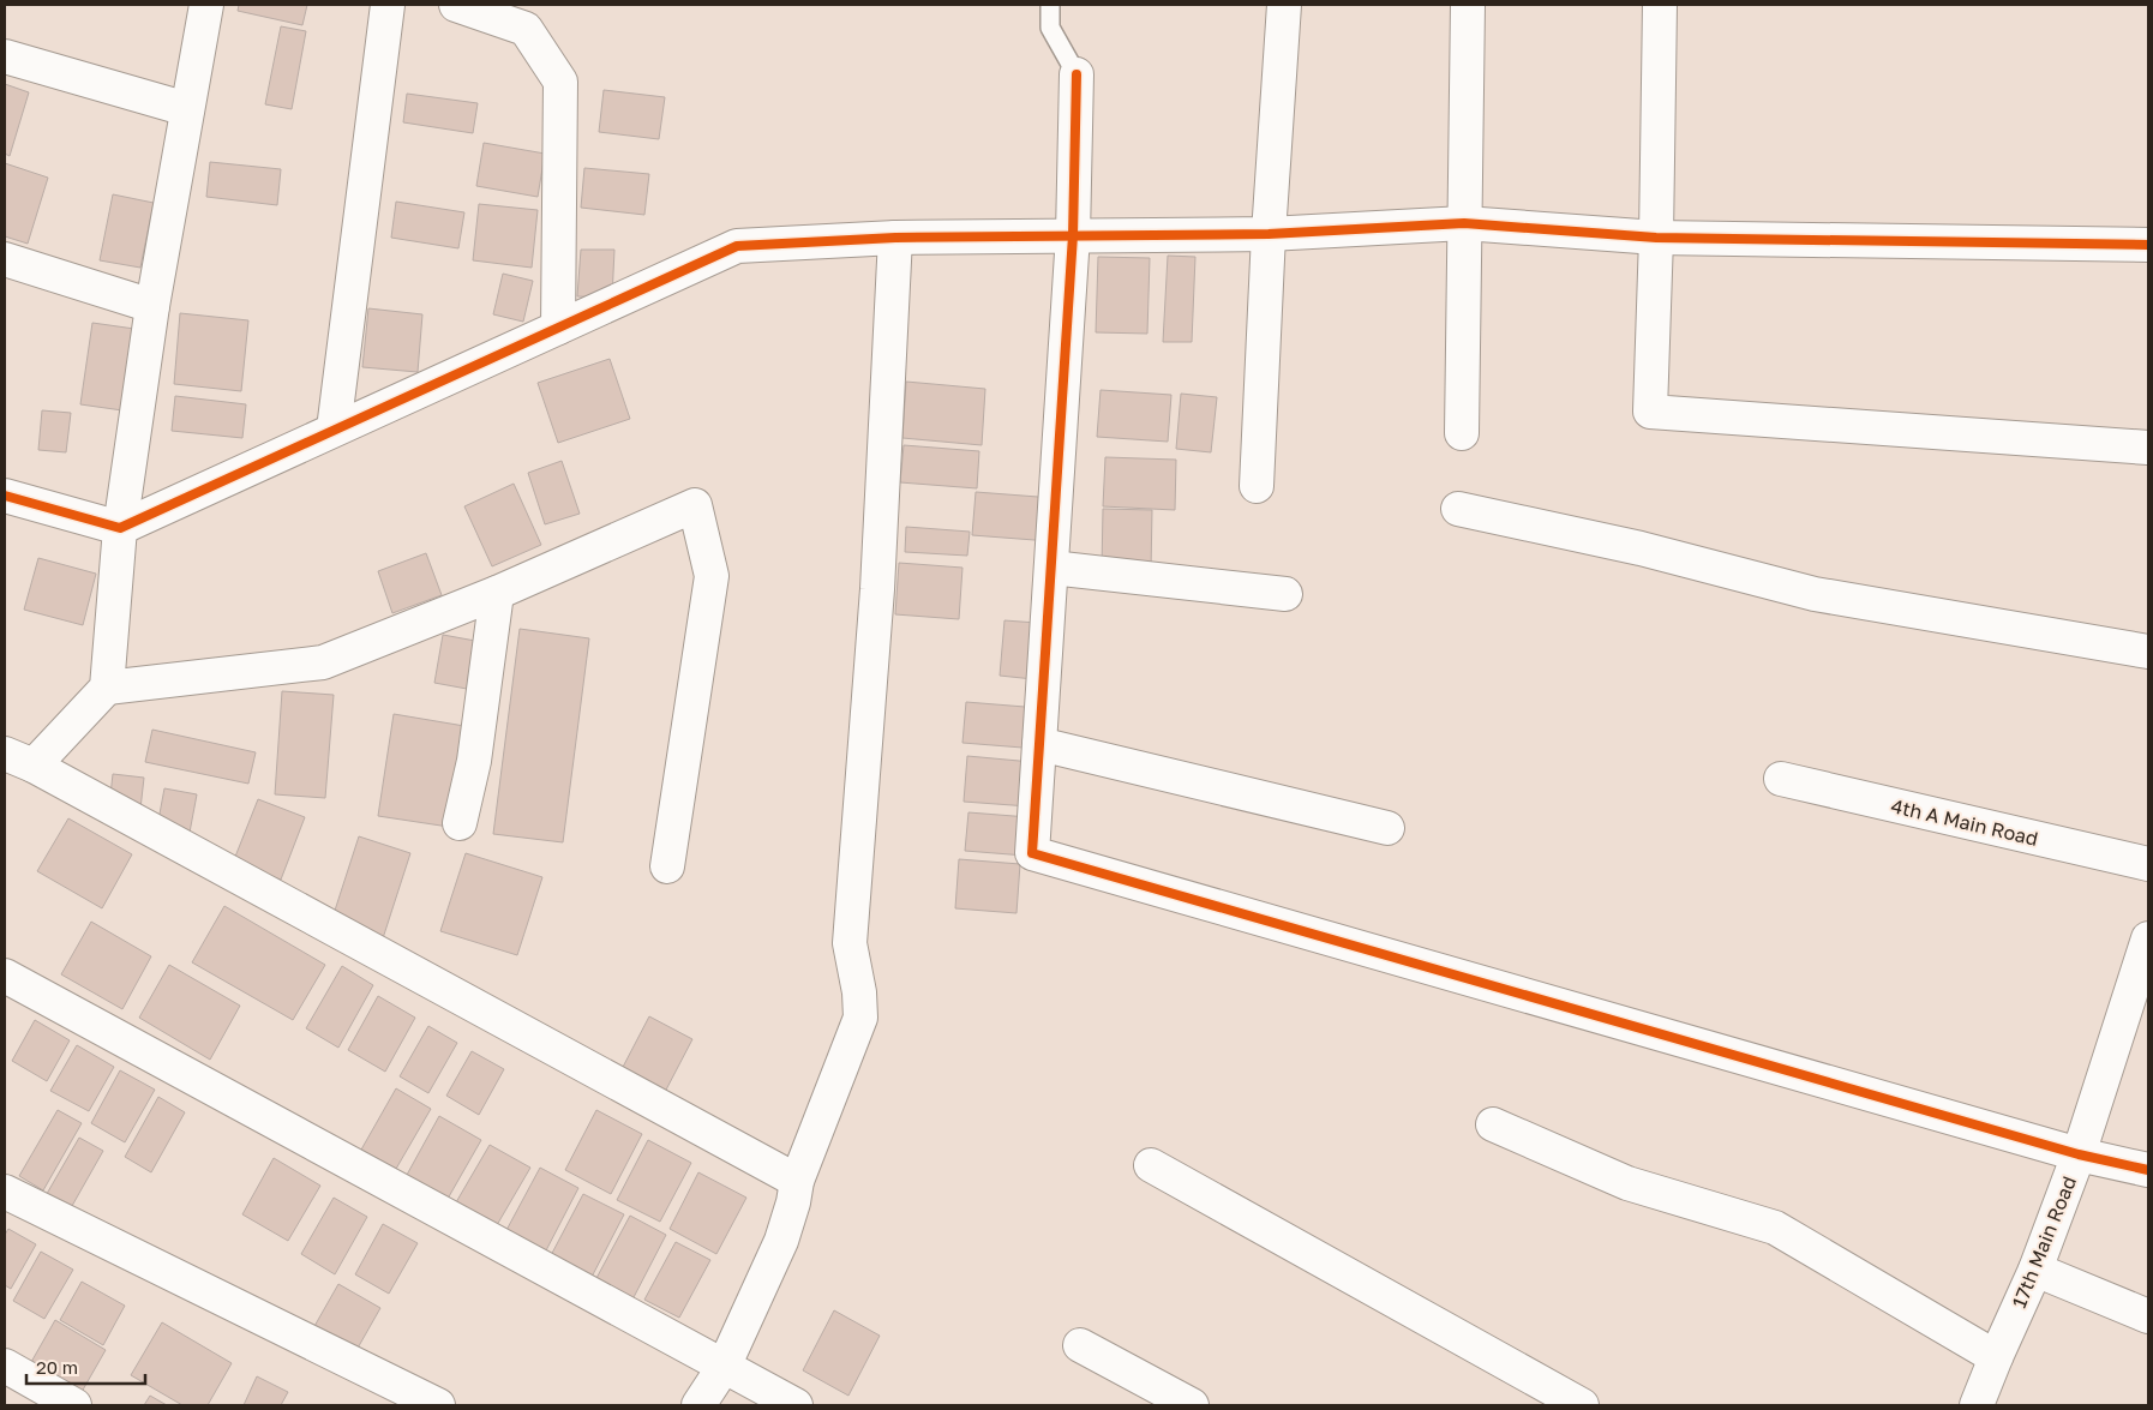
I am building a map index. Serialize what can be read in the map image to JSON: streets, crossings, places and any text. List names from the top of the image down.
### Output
{
  "streets": {
    "street": ["4th A Main Road", "17th Main Road"]
  },
  "scale_bar": "20 m"
}
